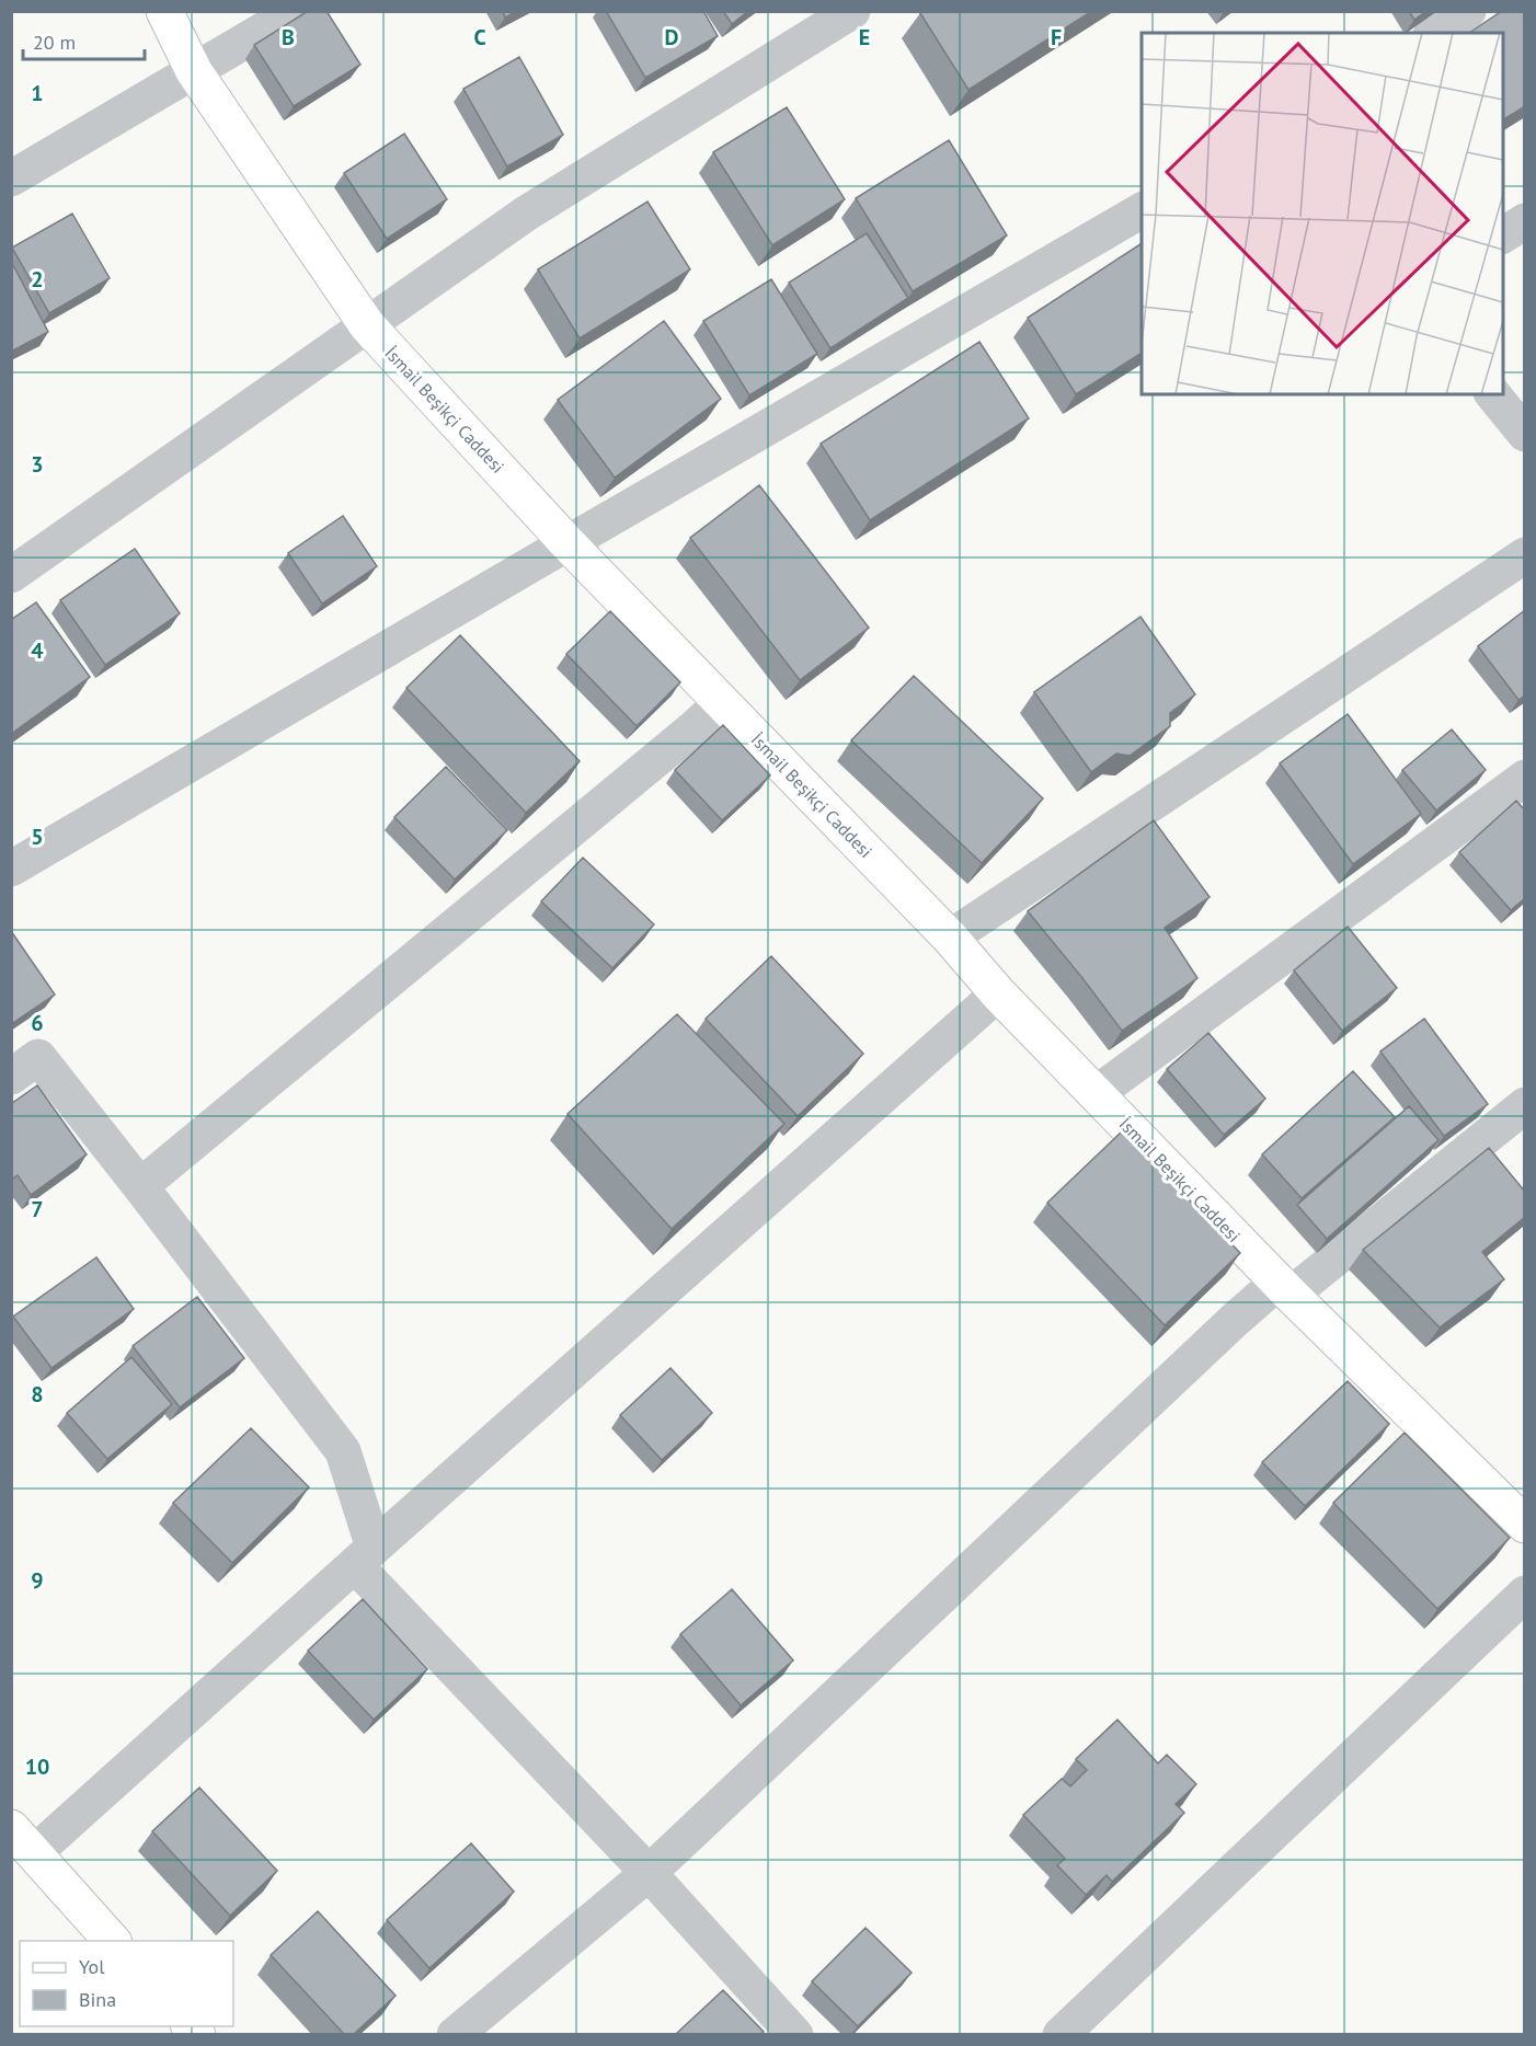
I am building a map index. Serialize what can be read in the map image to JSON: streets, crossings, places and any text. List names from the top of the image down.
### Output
{
  "streets": {
    "street": ["İsmail Beşikçi Caddesi"]
  },
  "legend": ["Yol", "Bina"],
  "scale_bar": "20 m",
  "grid": {
    "columns": [
      "B",
      "C",
      "D",
      "E",
      "F"
    ],
    "rows": [
      "1",
      "2",
      "3",
      "4",
      "5",
      "6",
      "7",
      "8",
      "9",
      "10"
    ]
  }
}
